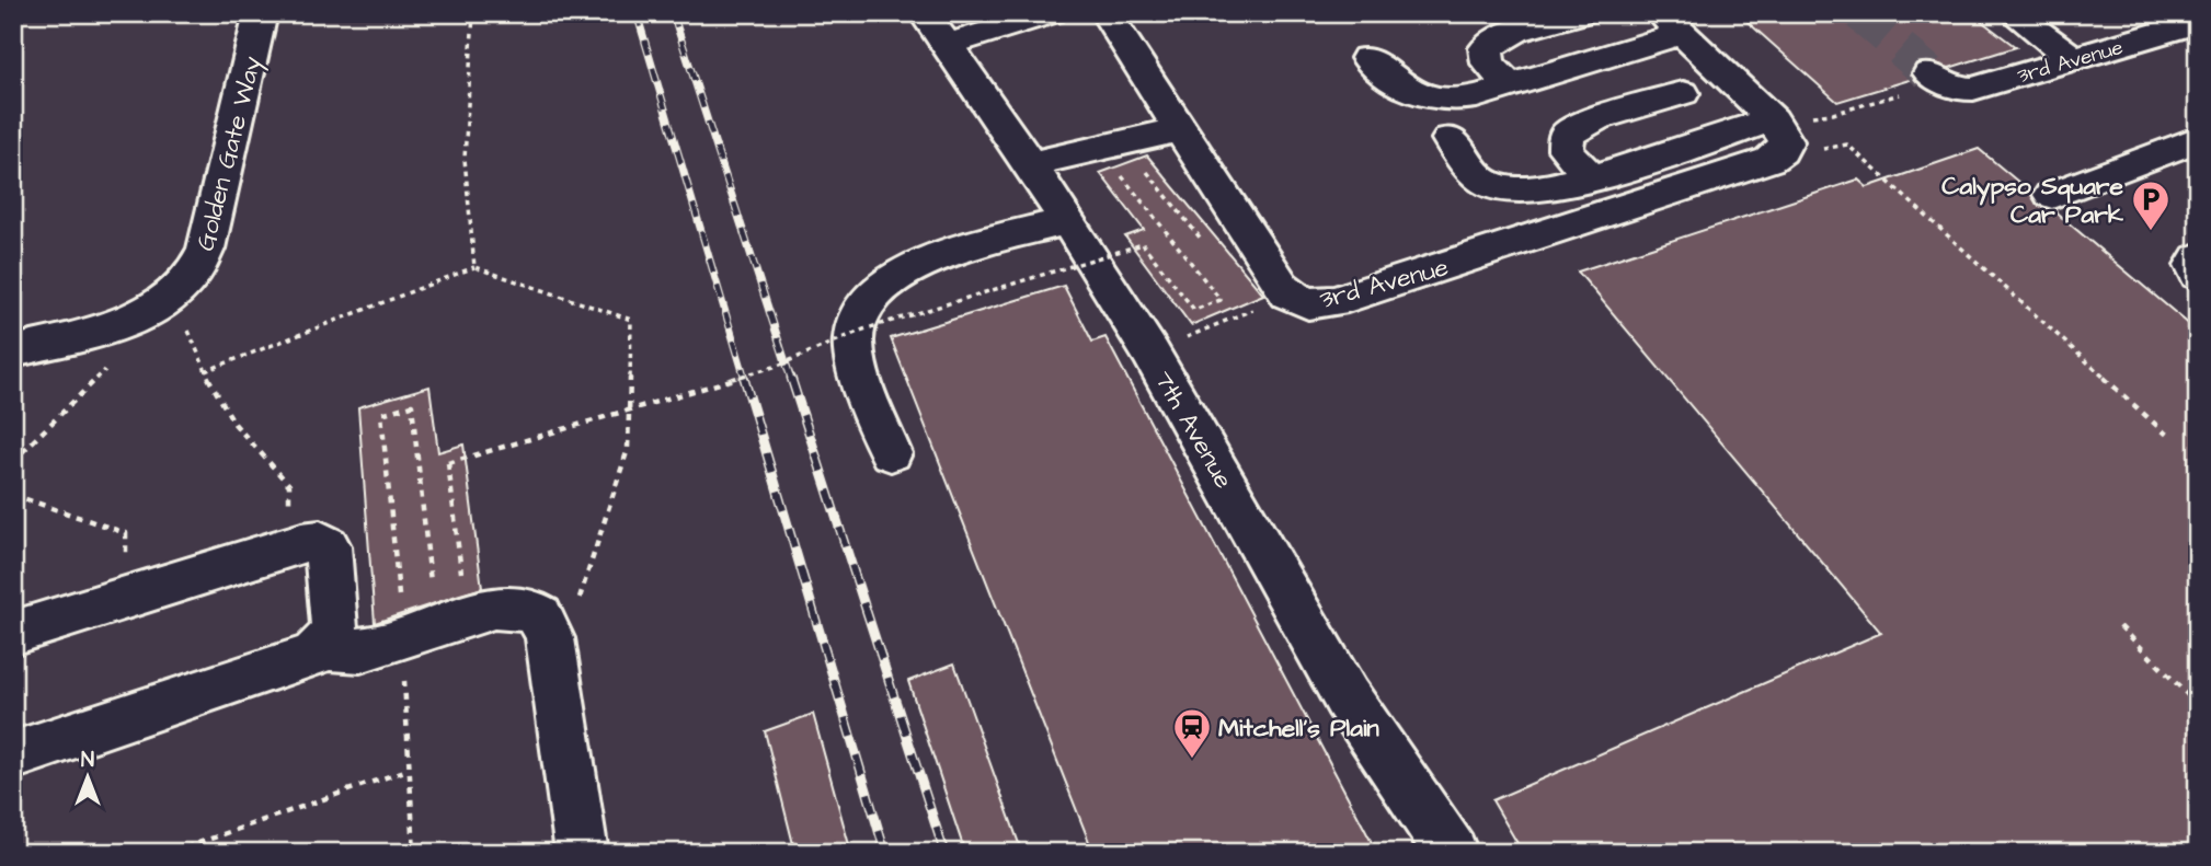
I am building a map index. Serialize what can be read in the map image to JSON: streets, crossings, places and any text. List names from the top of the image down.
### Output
{
  "streets": {
    "street": ["3rd Avenue", "Golden Gate Way", "7th Avenue"]
  },
  "places": {
    "parking": ["Calypso Square Car Park"],
    "station": ["Mitchell's Plain"]
  },
  "north": "top"
}
